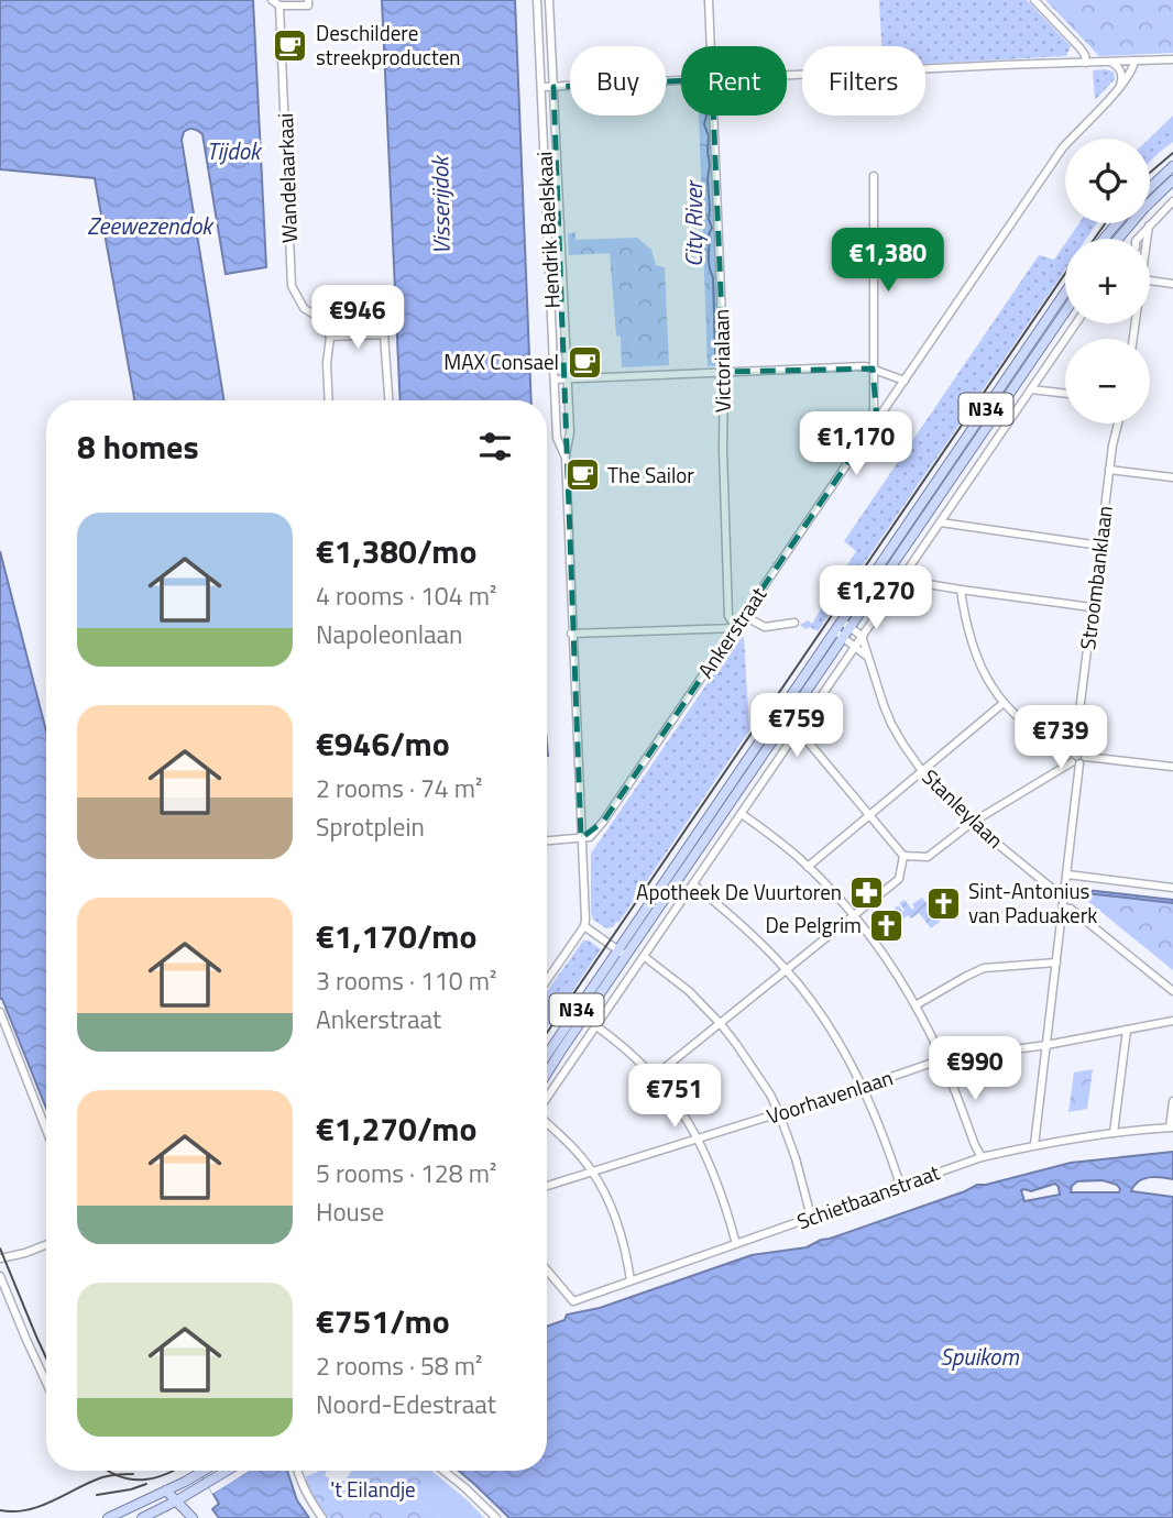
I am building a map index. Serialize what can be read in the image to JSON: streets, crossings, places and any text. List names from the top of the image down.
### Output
{
  "streets": {
    "main road": ["N34"],
    "street": [
      "Wandelaarkaai",
      "Hendrik Baelskaai",
      "Victorialaan",
      "Stroombanklaan",
      "Ankerstraat",
      "Stanleylaan",
      "Voorhavenlaan",
      "Schietbaanstraat"
    ]
  },
  "crossings": [
    ["Hendrik Baelskaai", "Ankerstraat"],
    ["Victorialaan", "Ankerstraat"],
    ["N34", "Stanleylaan"]
  ],
  "water": [
    "Tijdok",
    "Visserijdok",
    "City River",
    "Zeewezendok",
    "Spuikom"
  ],
  "parks": ["'t Eilandje"],
  "places": {
    "cafe": ["Deschildere streekproducten", "MAX Consael", "The Sailor"],
    "pharmacy": ["Apotheek De Vuurtoren"],
    "church": ["Sint-Antonius van Paduakerk", "De Pelgrim"]
  },
  "page": {
    "chip": ["Buy", "Rent", "Filters"],
    "map_buttons": ["+", "−"],
    "price": [
      "€1,380",
      "€946",
      "€1,170",
      "€1,270",
      "€759",
      "€739",
      "€990",
      "€751"
    ],
    "heading": "8 homes",
    "list": [
      {
        "name": "€1,380/mo",
        "note": "4 rooms · 104 m² · Napoleonlaan"
      },
      {
        "name": "€946/mo",
        "note": "2 rooms · 74 m² · Sprotplein"
      },
      {
        "name": "€1,170/mo",
        "note": "3 rooms · 110 m² · Ankerstraat"
      },
      {
        "name": "€1,270/mo",
        "note": "5 rooms · 128 m² · House"
      },
      {
        "name": "€751/mo",
        "note": "2 rooms · 58 m² · Noord-Edestraat"
      }
    ]
  }
}
